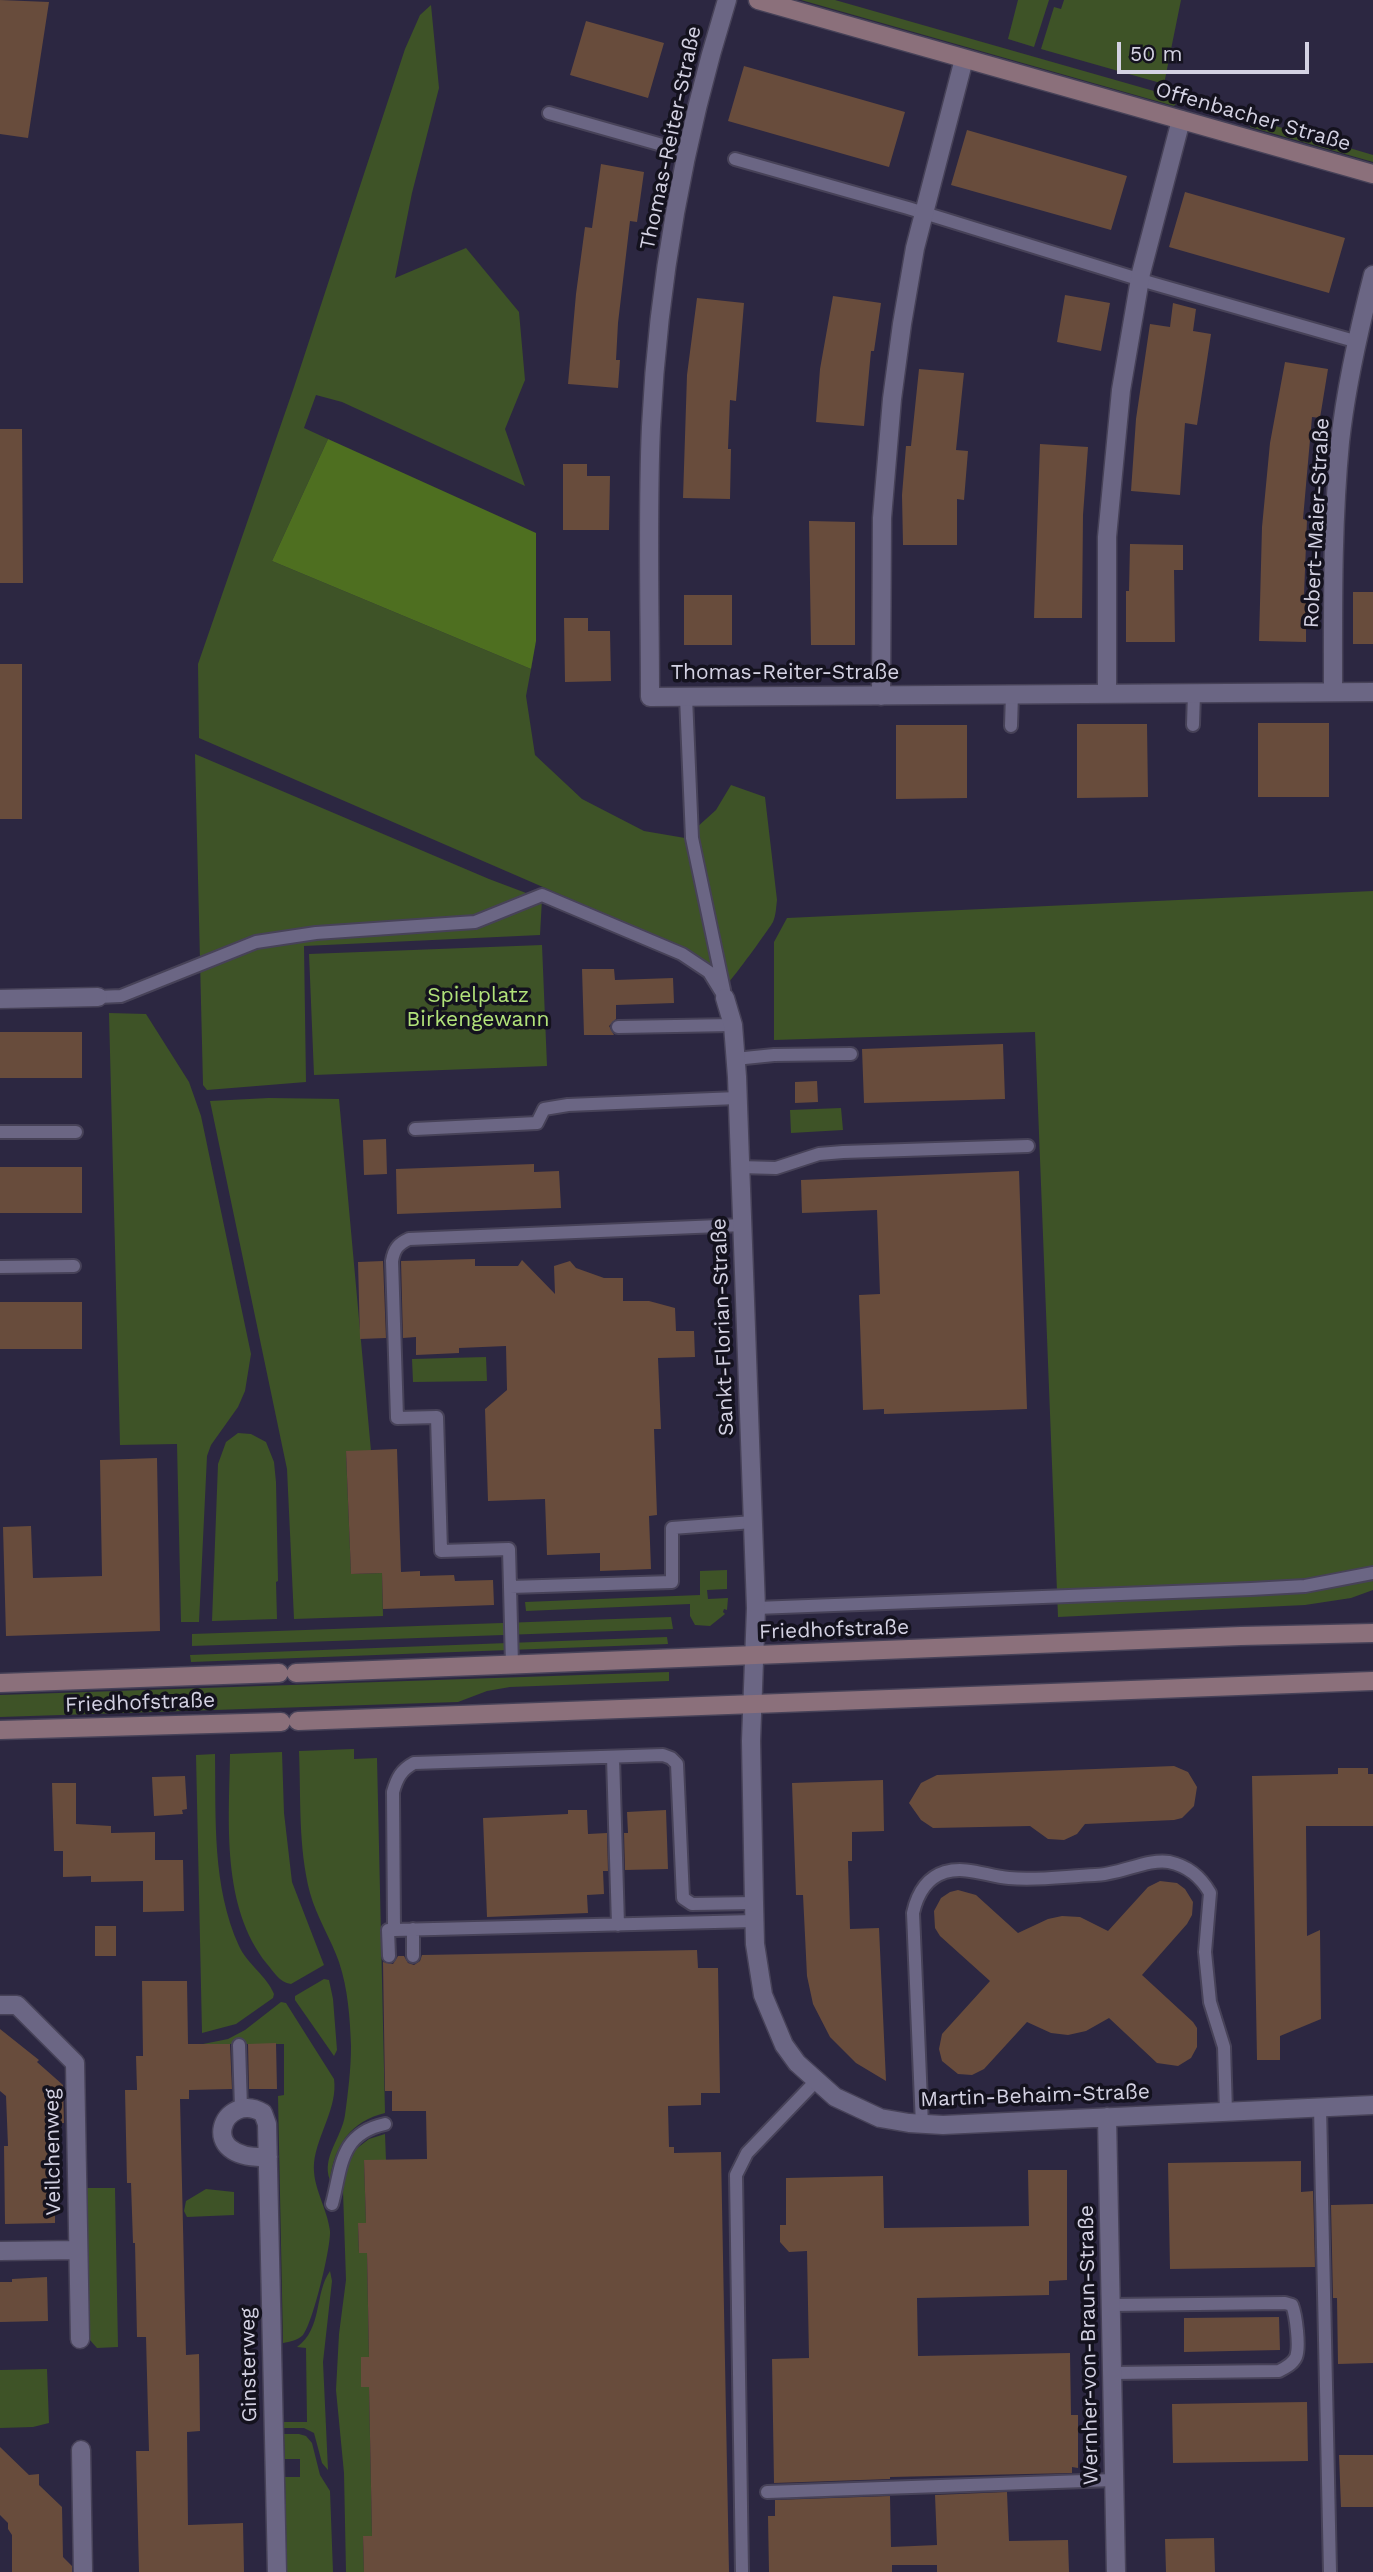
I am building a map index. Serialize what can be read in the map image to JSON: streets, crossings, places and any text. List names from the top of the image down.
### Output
{
  "streets": {
    "main road": ["Offenbacher Straße", "Friedhofstraße"],
    "street": [
      "Thomas-Reiter-Straße",
      "Robert-Maier-Straße",
      "Sankt-Florian-Straße",
      "Martin-Behaim-Straße",
      "Veilchenweg",
      "Wernher-von-Braun-Straße",
      "Ginsterweg"
    ]
  },
  "crossings": [
    ["Thomas-Reiter-Straße", "Robert-Maier-Straße"],
    ["Sankt-Florian-Straße", "Friedhofstraße"],
    ["Sankt-Florian-Straße", "Martin-Behaim-Straße"],
    ["Friedhofstraße", "Martin-Behaim-Straße"],
    ["Martin-Behaim-Straße", "Wernher-von-Braun-Straße"]
  ],
  "parks": ["Spielplatz Birkengewann"],
  "scale_bar": "50 m"
}
